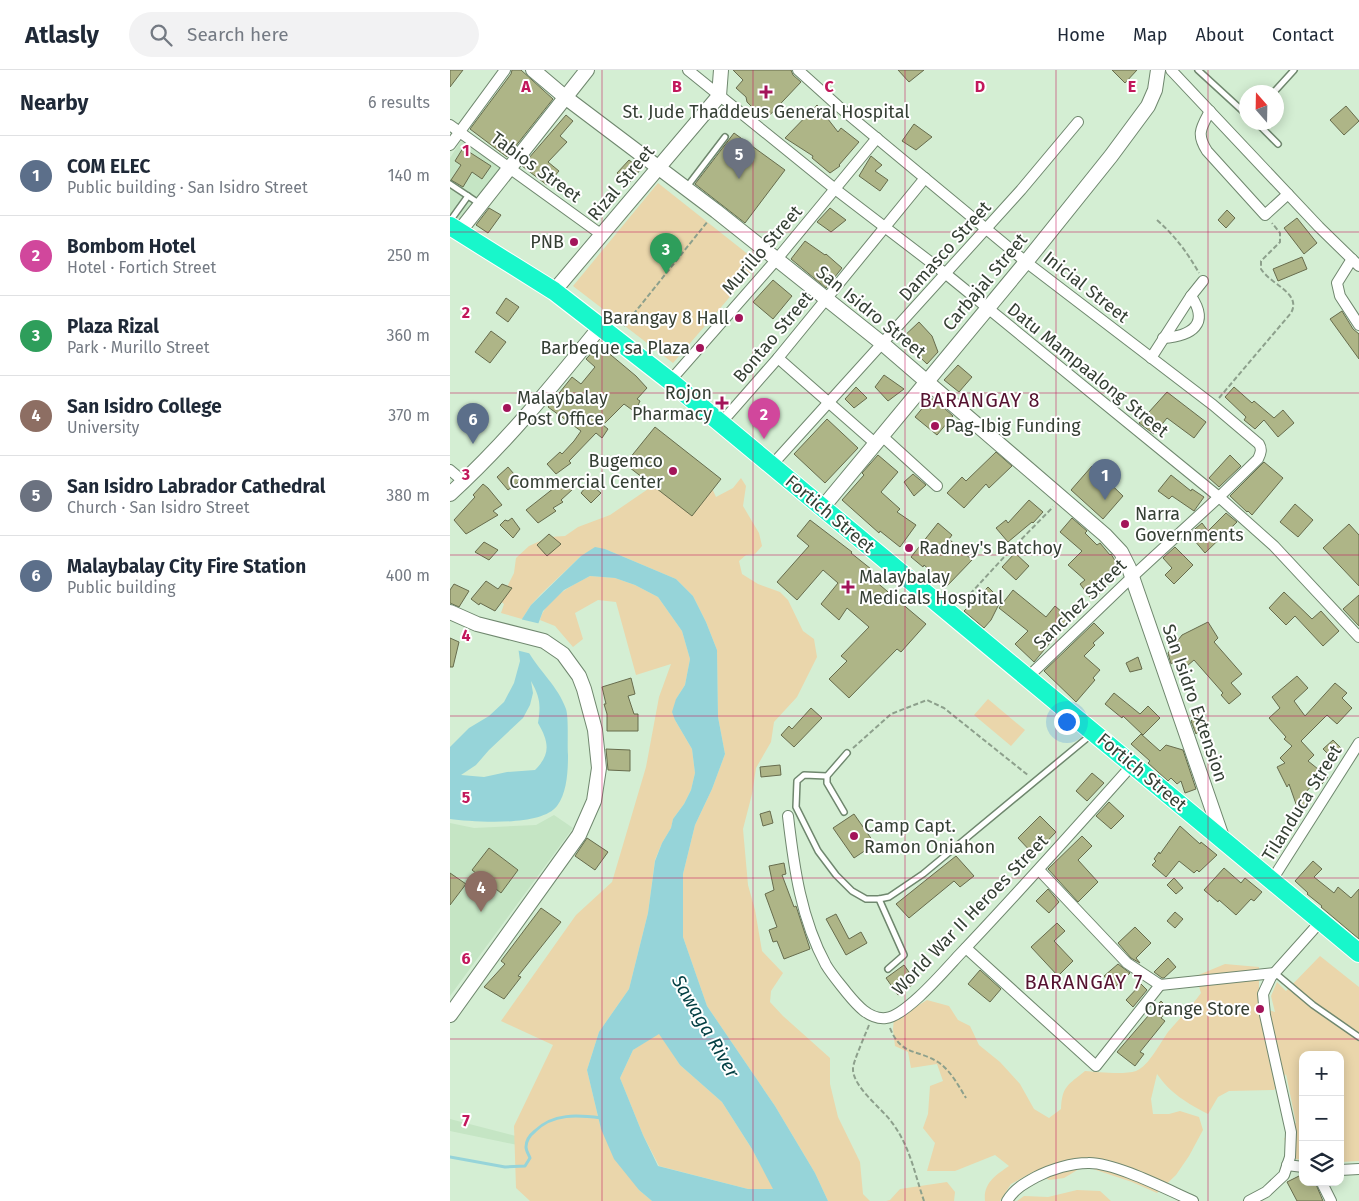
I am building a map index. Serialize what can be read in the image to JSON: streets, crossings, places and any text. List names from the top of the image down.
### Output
{
  "streets": {
    "highway": ["Fortich Street"],
    "street": [
      "Tabios Street",
      "Rizal Street",
      "Murillo Street",
      "Damasco Street",
      "Carbajal Street",
      "Inicial Street",
      "San Isidro Street",
      "Bontao Street",
      "Datu Mampaalong Street",
      "Sanchez Street",
      "San Isidro Extension",
      "Tilanduca Street",
      "World War II Heroes Street"
    ]
  },
  "crossings": [
    ["Tabios Street", "Rizal Street"],
    ["Rizal Street", "San Isidro Street"],
    ["Rizal Street", "Datu Mampaalong Street"],
    ["Rizal Street", "Fortich Street"],
    ["Murillo Street", "Inicial Street"],
    ["Murillo Street", "San Isidro Street"],
    ["Murillo Street", "Datu Mampaalong Street"],
    ["Murillo Street", "Fortich Street"],
    ["Damasco Street", "Inicial Street"],
    ["Damasco Street", "San Isidro Street"],
    ["Damasco Street", "Datu Mampaalong Street"],
    ["Damasco Street", "Fortich Street"],
    ["Carbajal Street", "Inicial Street"],
    ["Carbajal Street", "San Isidro Street"],
    ["Carbajal Street", "Datu Mampaalong Street"],
    ["Carbajal Street", "Fortich Street"],
    ["Inicial Street", "Bontao Street"],
    ["Inicial Street", "Sanchez Street"],
    ["San Isidro Street", "Bontao Street"],
    ["San Isidro Street", "Sanchez Street"],
    ["San Isidro Street", "San Isidro Extension"],
    ["Bontao Street", "Datu Mampaalong Street"],
    ["Bontao Street", "Fortich Street"],
    ["Datu Mampaalong Street", "Sanchez Street"],
    ["Fortich Street", "Sanchez Street"],
    ["Fortich Street", "San Isidro Extension"],
    ["Fortich Street", "Tilanduca Street"],
    ["Fortich Street", "World War II Heroes Street"],
    ["Sanchez Street", "San Isidro Extension"]
  ],
  "districts": ["BARANGAY 8", "BARANGAY 7"],
  "water": ["Sawaga River"],
  "places": {
    "health": ["St. Jude Thaddeus General Hospital", "Rojon Pharmacy", "Malaybalay Medicals Hospital"],
    "other": [
      "PNB",
      "Barangay 8 Hall",
      "Barbeque sa Plaza",
      "Malaybalay Post Office",
      "Pag-Ibig Funding",
      "Bugemco Commercial Center",
      "Narra Governments",
      "Radney's Batchoy",
      "Camp Capt. Ramon Oniahon",
      "Orange Store"
    ]
  },
  "north": "top",
  "page": {
    "header": "Atlasly",
    "search": "Search here",
    "nav": [
      "Home",
      "Map",
      "About",
      "Contact"
    ],
    "heading": ["Nearby", "6 results"],
    "list": [
      {
        "mark": "1",
        "name": "COM ELEC",
        "note": "Public building · San Isidro Street",
        "value": "140 m"
      },
      {
        "mark": "2",
        "name": "Bombom Hotel",
        "note": "Hotel · Fortich Street",
        "value": "250 m"
      },
      {
        "mark": "3",
        "name": "Plaza Rizal",
        "note": "Park · Murillo Street",
        "value": "360 m"
      },
      {
        "mark": "4",
        "name": "San Isidro College",
        "note": "University",
        "value": "370 m"
      },
      {
        "mark": "5",
        "name": "San Isidro Labrador Cathedral",
        "note": "Church · San Isidro Street",
        "value": "380 m"
      },
      {
        "mark": "6",
        "name": "Malaybalay City Fire Station",
        "note": "Public building",
        "value": "400 m"
      }
    ],
    "pins": [
      "5",
      "3",
      "2",
      "6",
      "1",
      "4"
    ],
    "map_buttons": ["+", "−"]
  },
  "grid": {
    "columns": [
      "A",
      "B",
      "C",
      "D",
      "E"
    ],
    "rows": [
      "1",
      "2",
      "3",
      "4",
      "5",
      "6",
      "7"
    ]
  }
}
